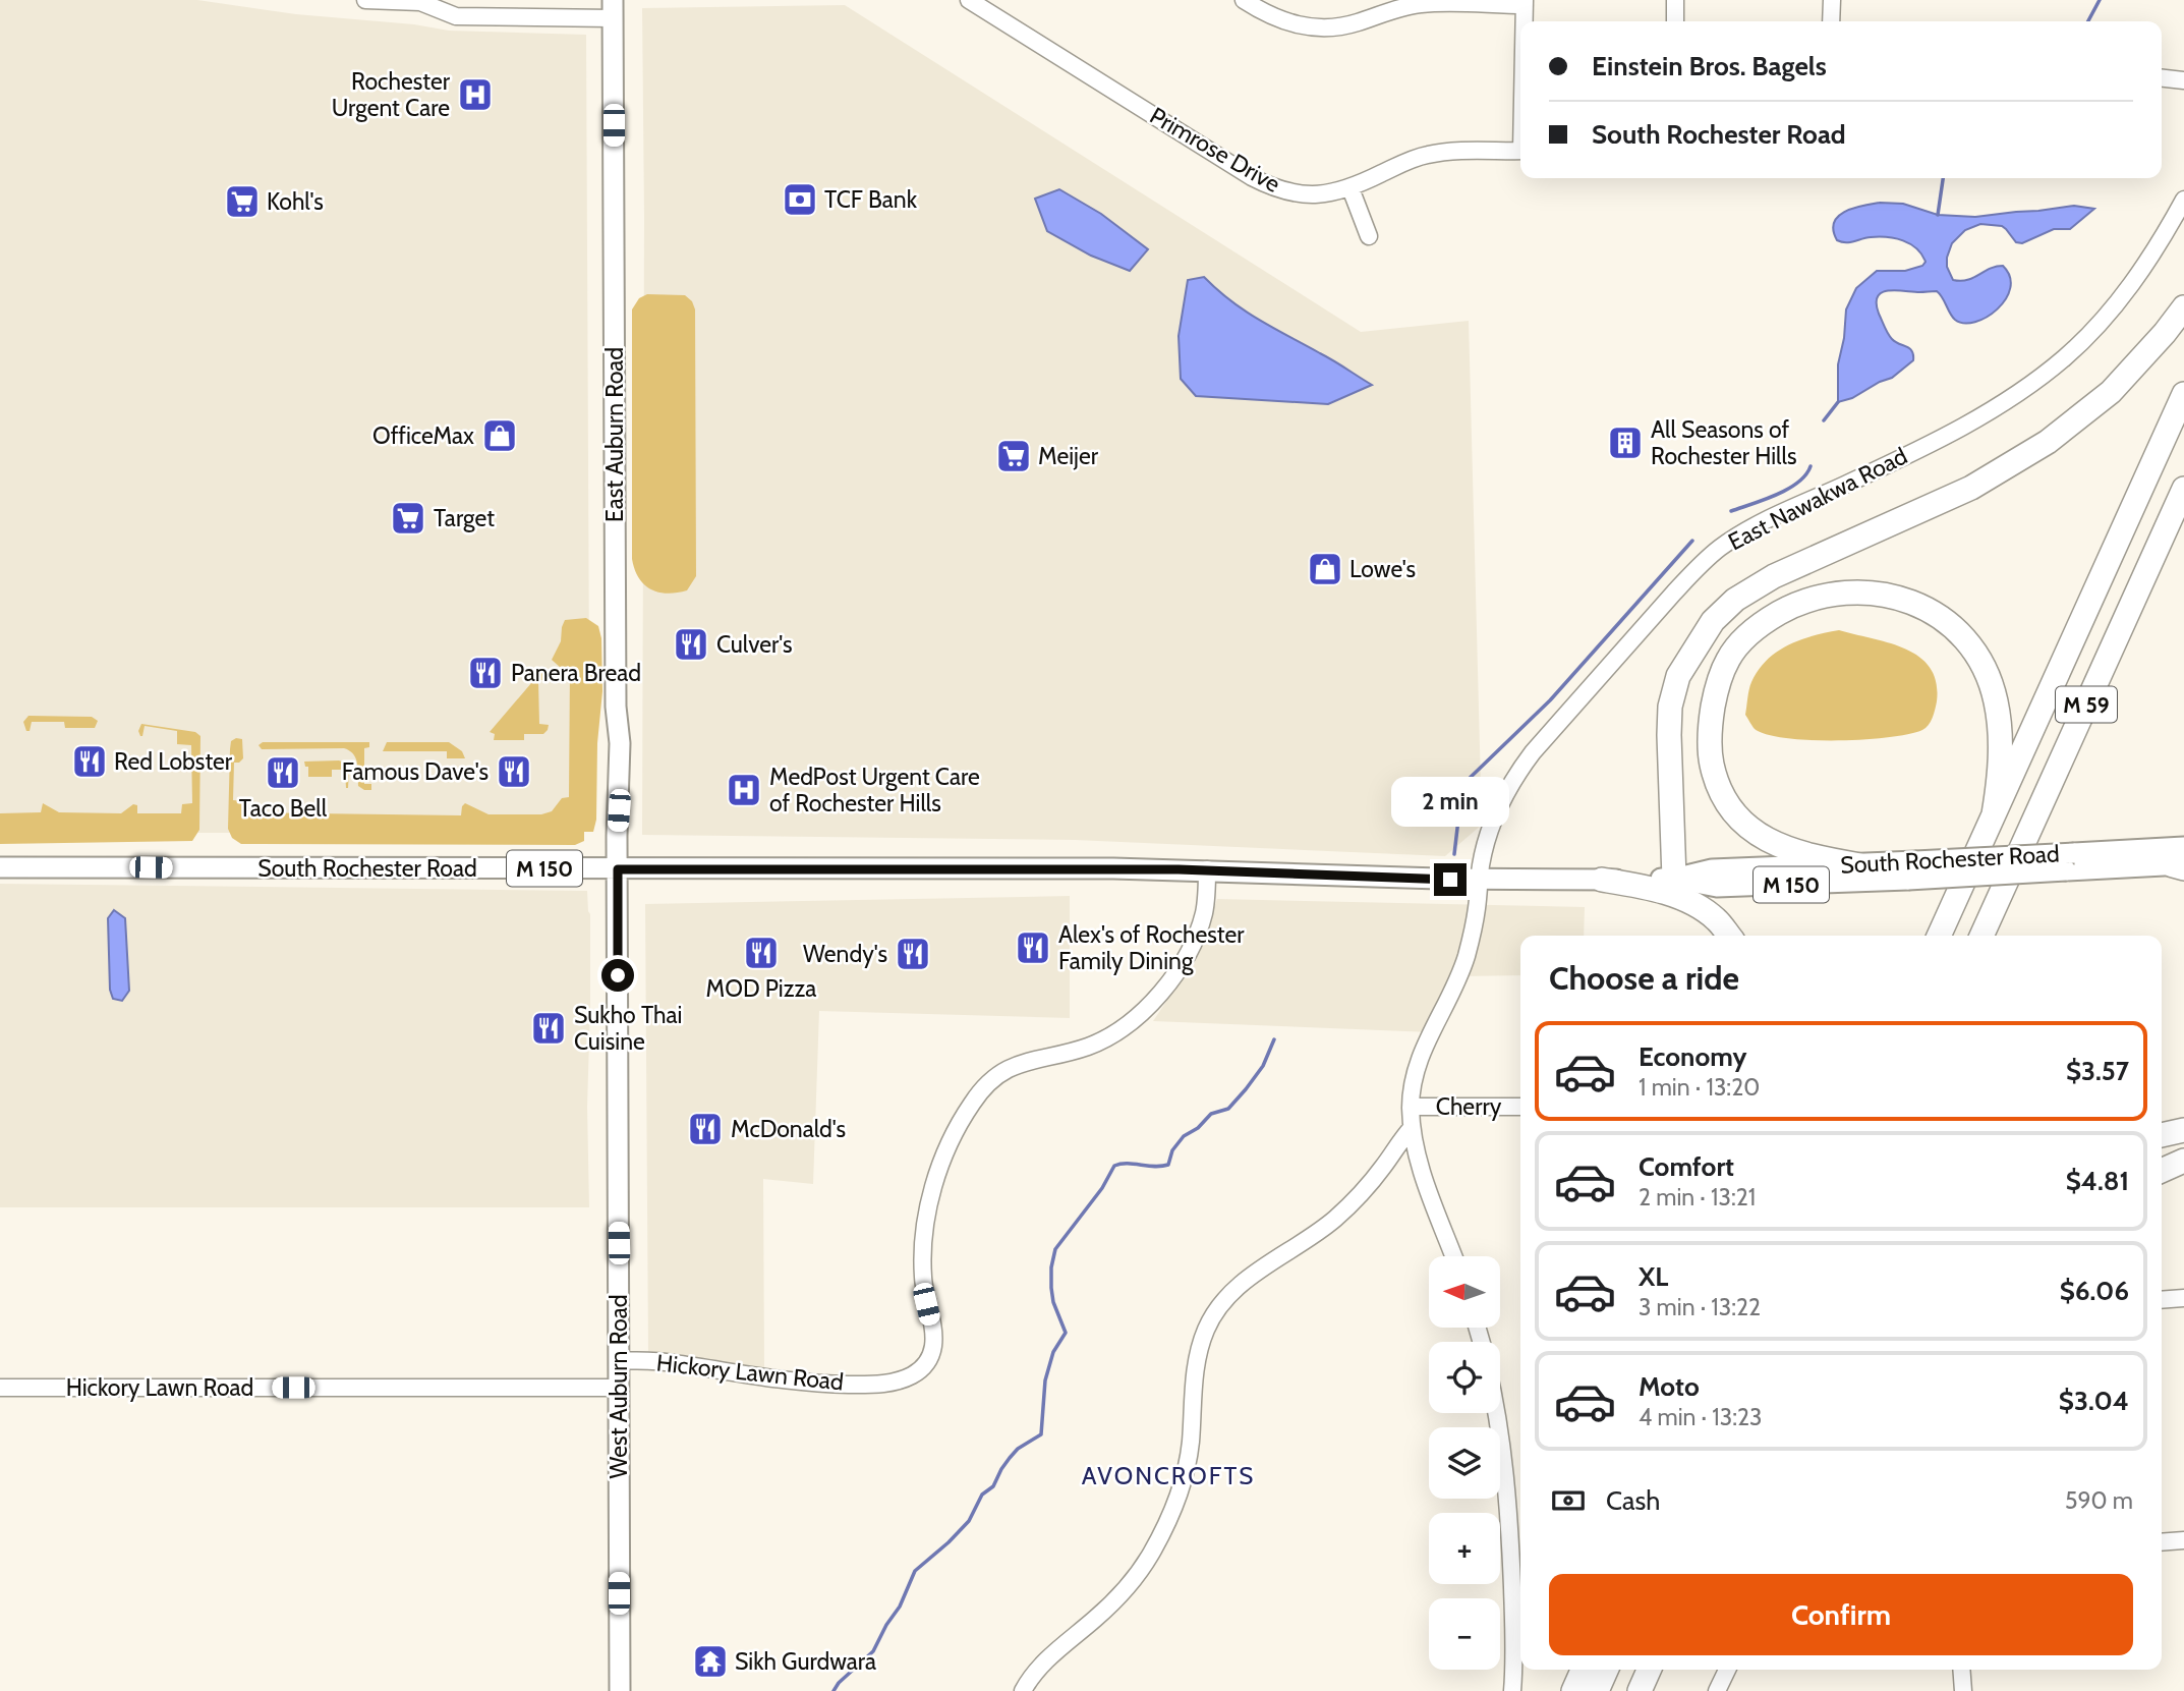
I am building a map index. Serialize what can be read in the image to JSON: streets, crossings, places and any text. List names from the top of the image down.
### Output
{
  "streets": {
    "highway": ["M 59"],
    "main road": [
      "East Auburn Road",
      "South Rochester Road",
      "M 150",
      "West Auburn Road"
    ],
    "street": [
      "Primrose Drive",
      "East Nawakwa Road",
      "Cherry",
      "Hickory Lawn Road"
    ]
  },
  "crossings": [
    ["East Auburn Road", "South Rochester Road"],
    ["East Auburn Road", "West Auburn Road"],
    ["East Nawakwa Road", "South Rochester Road"],
    ["East Nawakwa Road", "Cherry"],
    ["South Rochester Road", "Hickory Lawn Road"],
    ["South Rochester Road", "West Auburn Road"],
    ["Hickory Lawn Road", "West Auburn Road"]
  ],
  "districts": ["AVONCROFTS"],
  "places": {
    "hospital": ["Rochester Urgent Care", "MedPost Urgent Care of Rochester Hills"],
    "bank": ["TCF Bank"],
    "supermarket": ["Kohl's", "Meijer", "Target"],
    "shop": ["OfficeMax", "Lowe's"],
    "building": ["All Seasons of Rochester Hills"],
    "restaurant": [
      "Culver's",
      "Panera Bread",
      "Red Lobster",
      "Famous Dave's",
      "Taco Bell",
      "Alex's of Rochester Family Dining",
      "MOD Pizza",
      "Wendy's",
      "Sukho Thai Cuisine",
      "McDonald's"
    ],
    "temple": ["Sikh Gurdwara"]
  },
  "north": "left",
  "page": {
    "banner": ["Einstein Bros. Bagels", "South Rochester Road"],
    "bubble": "2 min",
    "heading": "Choose a ride",
    "list": [
      {
        "name": "Economy",
        "note": "1 min · 13:20",
        "value": "$3.57"
      },
      {
        "name": "Comfort",
        "note": "2 min · 13:21",
        "value": "$4.81"
      },
      {
        "name": "XL",
        "note": "3 min · 13:22",
        "value": "$6.06"
      },
      {
        "name": "Moto",
        "note": "4 min · 13:23",
        "value": "$3.04"
      }
    ],
    "map_buttons": ["+", "−"],
    "pay": ["Cash", "590 m"],
    "buttons": "Confirm"
  }
}
